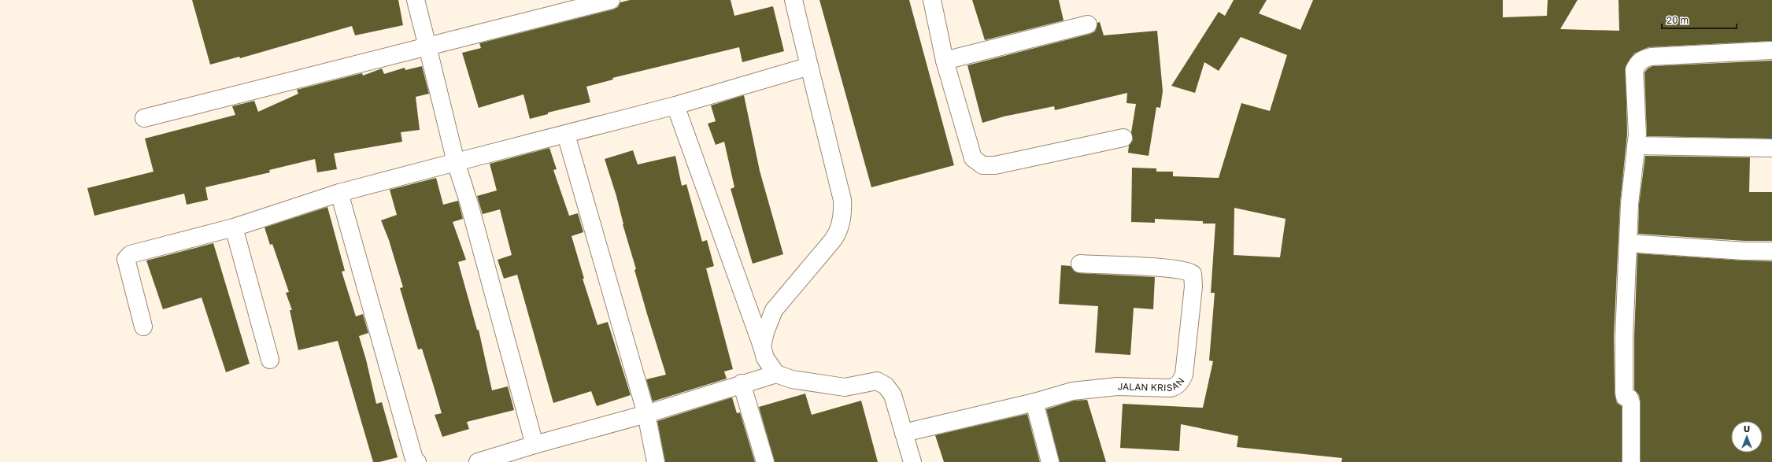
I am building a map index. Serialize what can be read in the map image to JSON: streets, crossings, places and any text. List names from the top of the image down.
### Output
{
  "streets": {
    "street": ["JALAN KRISAN"]
  },
  "scale_bar": "20 m",
  "north": "top"
}
